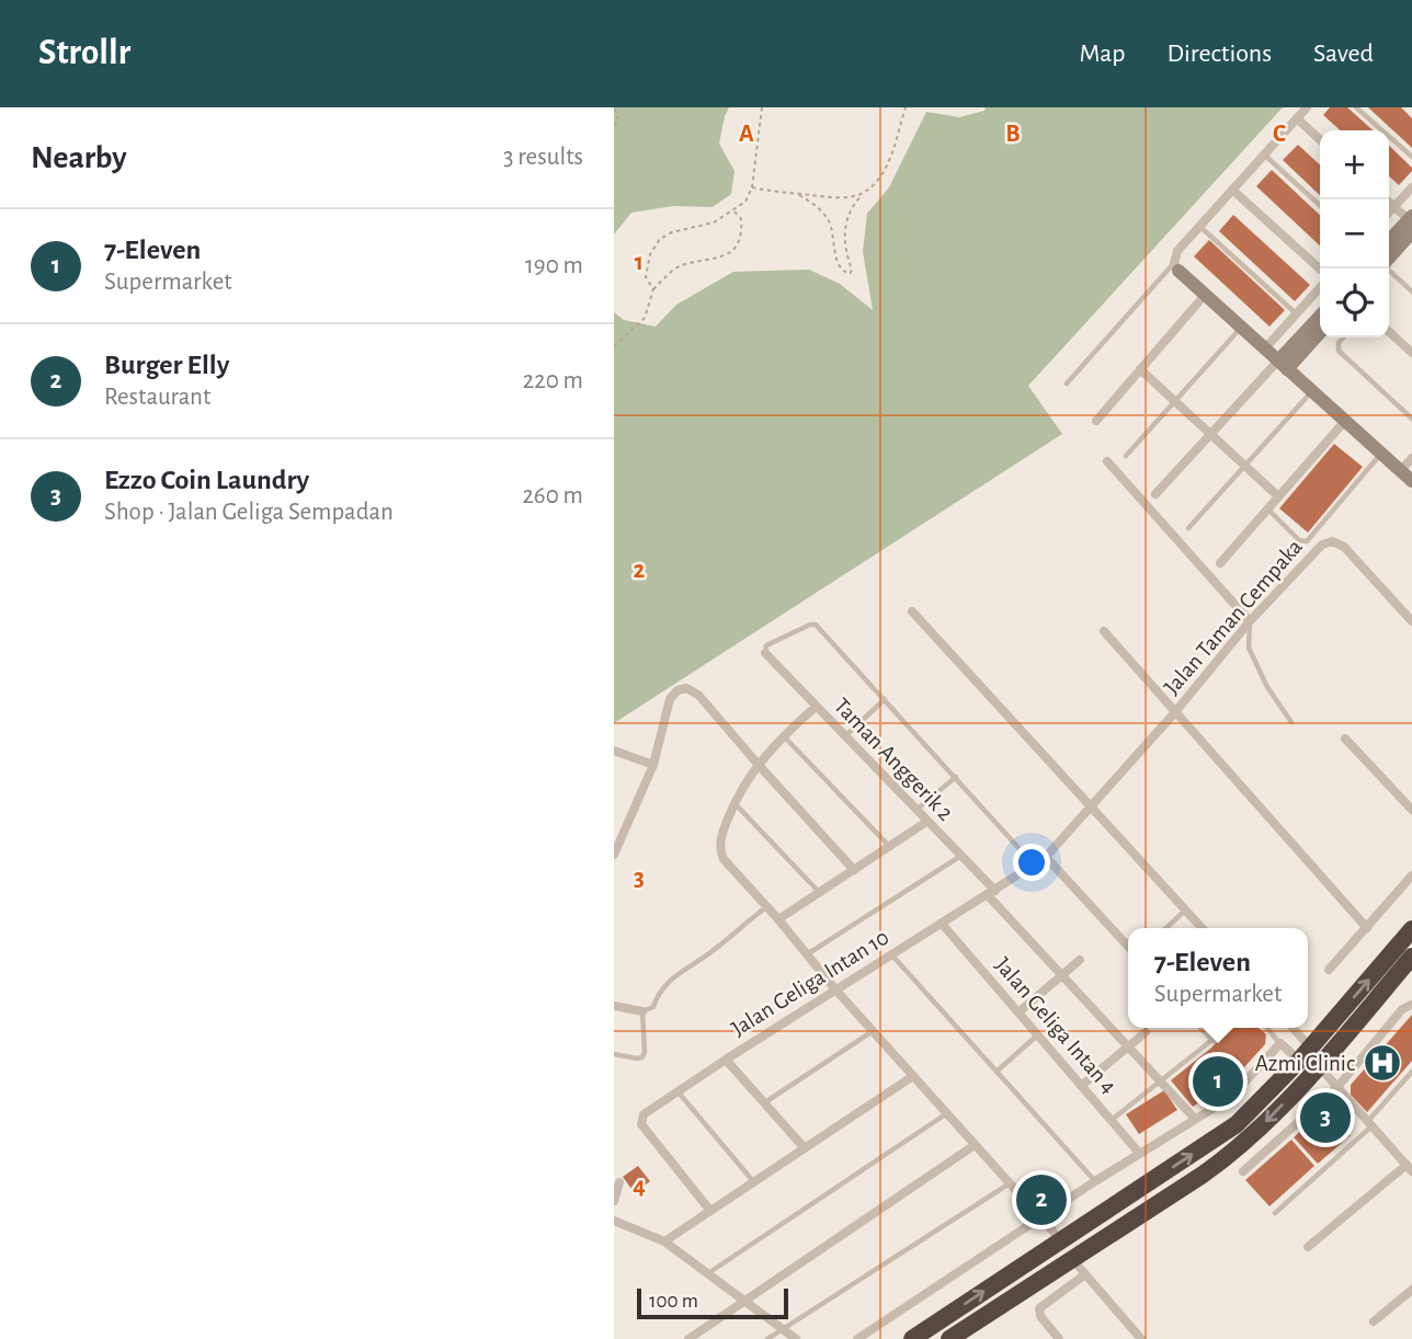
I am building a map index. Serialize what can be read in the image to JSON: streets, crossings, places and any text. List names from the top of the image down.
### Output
{
  "streets": {
    "street": [
      "Jalan Taman Cempaka",
      "Taman Anggerik 2",
      "Jalan Geliga Intan 10",
      "Jalan Geliga Intan 4"
    ]
  },
  "crossings": [
    ["Jalan Taman Cempaka", "Jalan Geliga Intan 10"],
    ["Taman Anggerik 2", "Jalan Geliga Intan 10"],
    ["Jalan Geliga Intan 10", "Jalan Geliga Intan 4"]
  ],
  "places": {
    "hospital": ["Azmi Clinic"]
  },
  "scale_bar": "100 m",
  "page": {
    "header": "Strollr",
    "nav": ["Map", "Directions", "Saved"],
    "heading": ["Nearby", "3 results"],
    "map_buttons": ["+", "−"],
    "list": [
      {
        "mark": "1",
        "name": "7-Eleven",
        "note": "Supermarket",
        "value": "190 m"
      },
      {
        "mark": "2",
        "name": "Burger Elly",
        "note": "Restaurant",
        "value": "220 m"
      },
      {
        "mark": "3",
        "name": "Ezzo Coin Laundry",
        "note": "Shop · Jalan Geliga Sempadan",
        "value": "260 m"
      }
    ],
    "popup": ["7-Eleven", "Supermarket"],
    "pins": ["1", "3", "2"],
    "scale": "100 m"
  },
  "grid": {
    "columns": ["A", "B", "C"],
    "rows": [
      "1",
      "2",
      "3",
      "4"
    ]
  }
}
